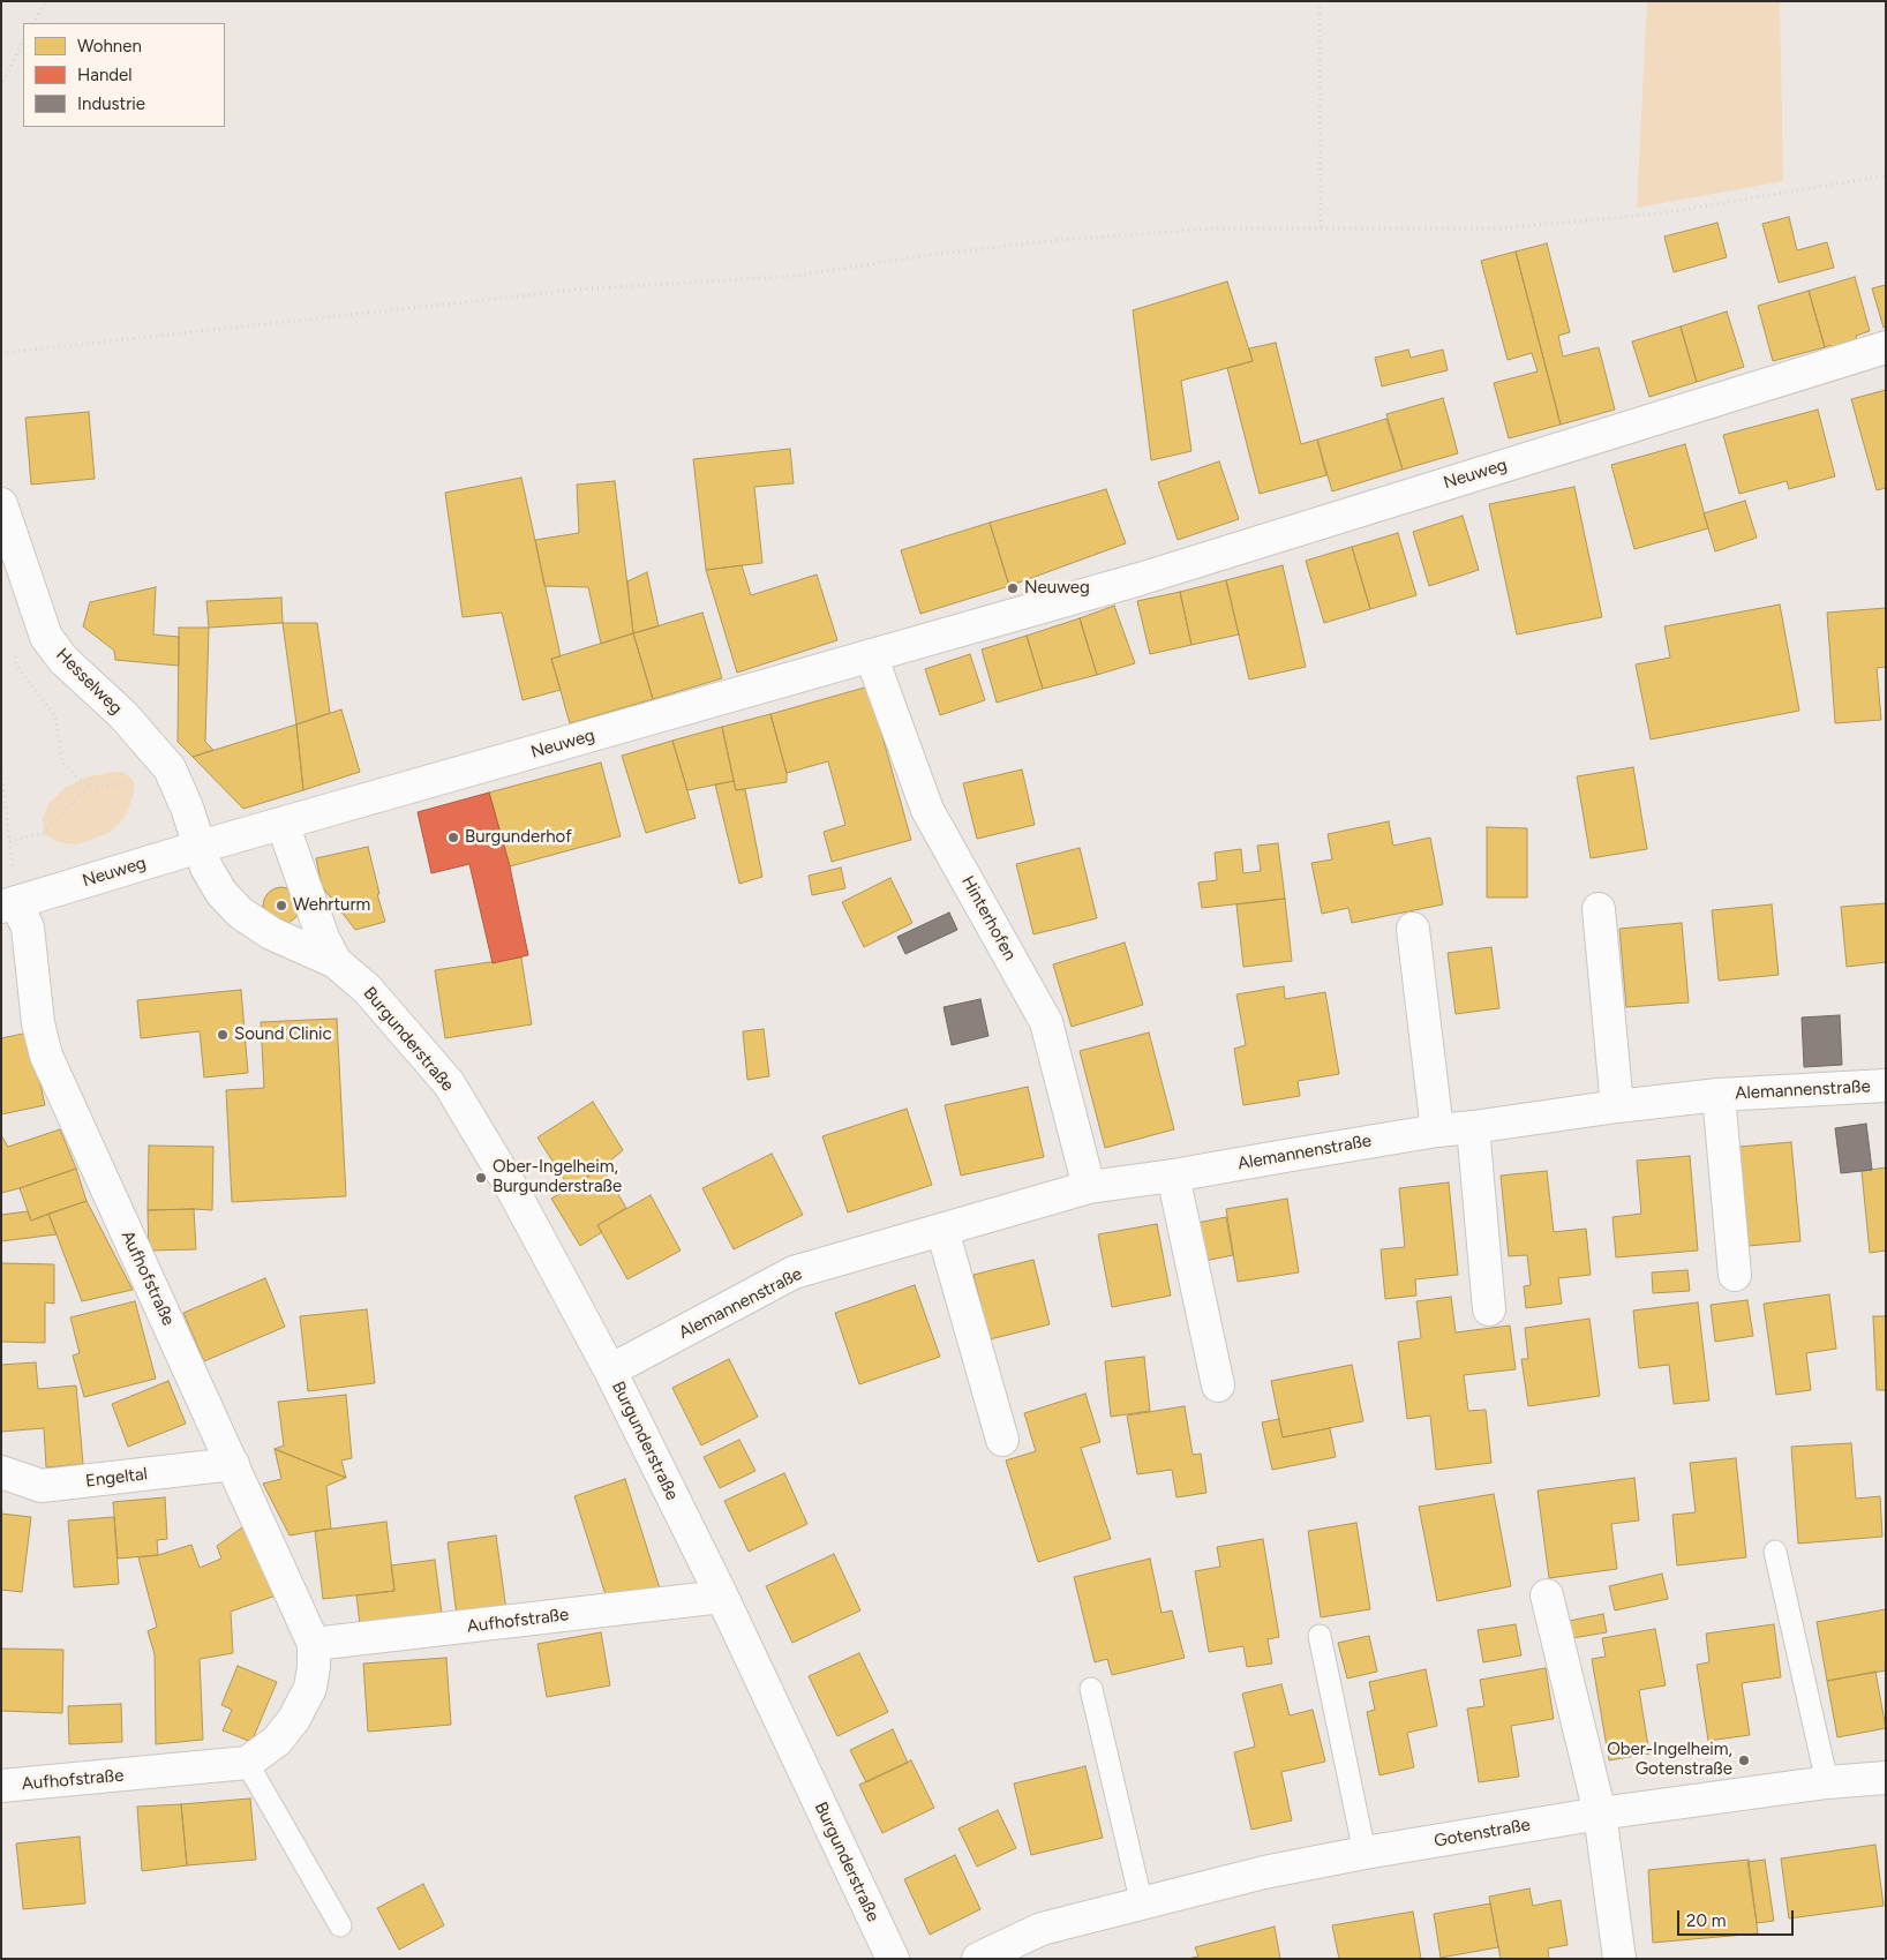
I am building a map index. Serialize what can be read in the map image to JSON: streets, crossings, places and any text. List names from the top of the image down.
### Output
{
  "streets": {
    "street": [
      "Neuweg",
      "Hesselweg",
      "Hinterhofen",
      "Burgunderstraße",
      "Alemannenstraße",
      "Aufhofstraße",
      "Engeltal",
      "Gotenstraße"
    ]
  },
  "crossings": [
    ["Neuweg", "Hesselweg"],
    ["Neuweg", "Hinterhofen"],
    ["Neuweg", "Burgunderstraße"],
    ["Neuweg", "Aufhofstraße"],
    ["Hesselweg", "Burgunderstraße"],
    ["Hinterhofen", "Alemannenstraße"],
    ["Burgunderstraße", "Alemannenstraße"],
    ["Burgunderstraße", "Aufhofstraße"],
    ["Aufhofstraße", "Engeltal"]
  ],
  "places": [
    "Neuweg",
    "Burgunderhof",
    "Wehrturm",
    "Sound Clinic",
    "Ober-Ingelheim, Burgunderstraße",
    "Ober-Ingelheim, Gotenstraße"
  ],
  "legend": ["Wohnen", "Handel", "Industrie"],
  "scale_bar": "20 m"
}
